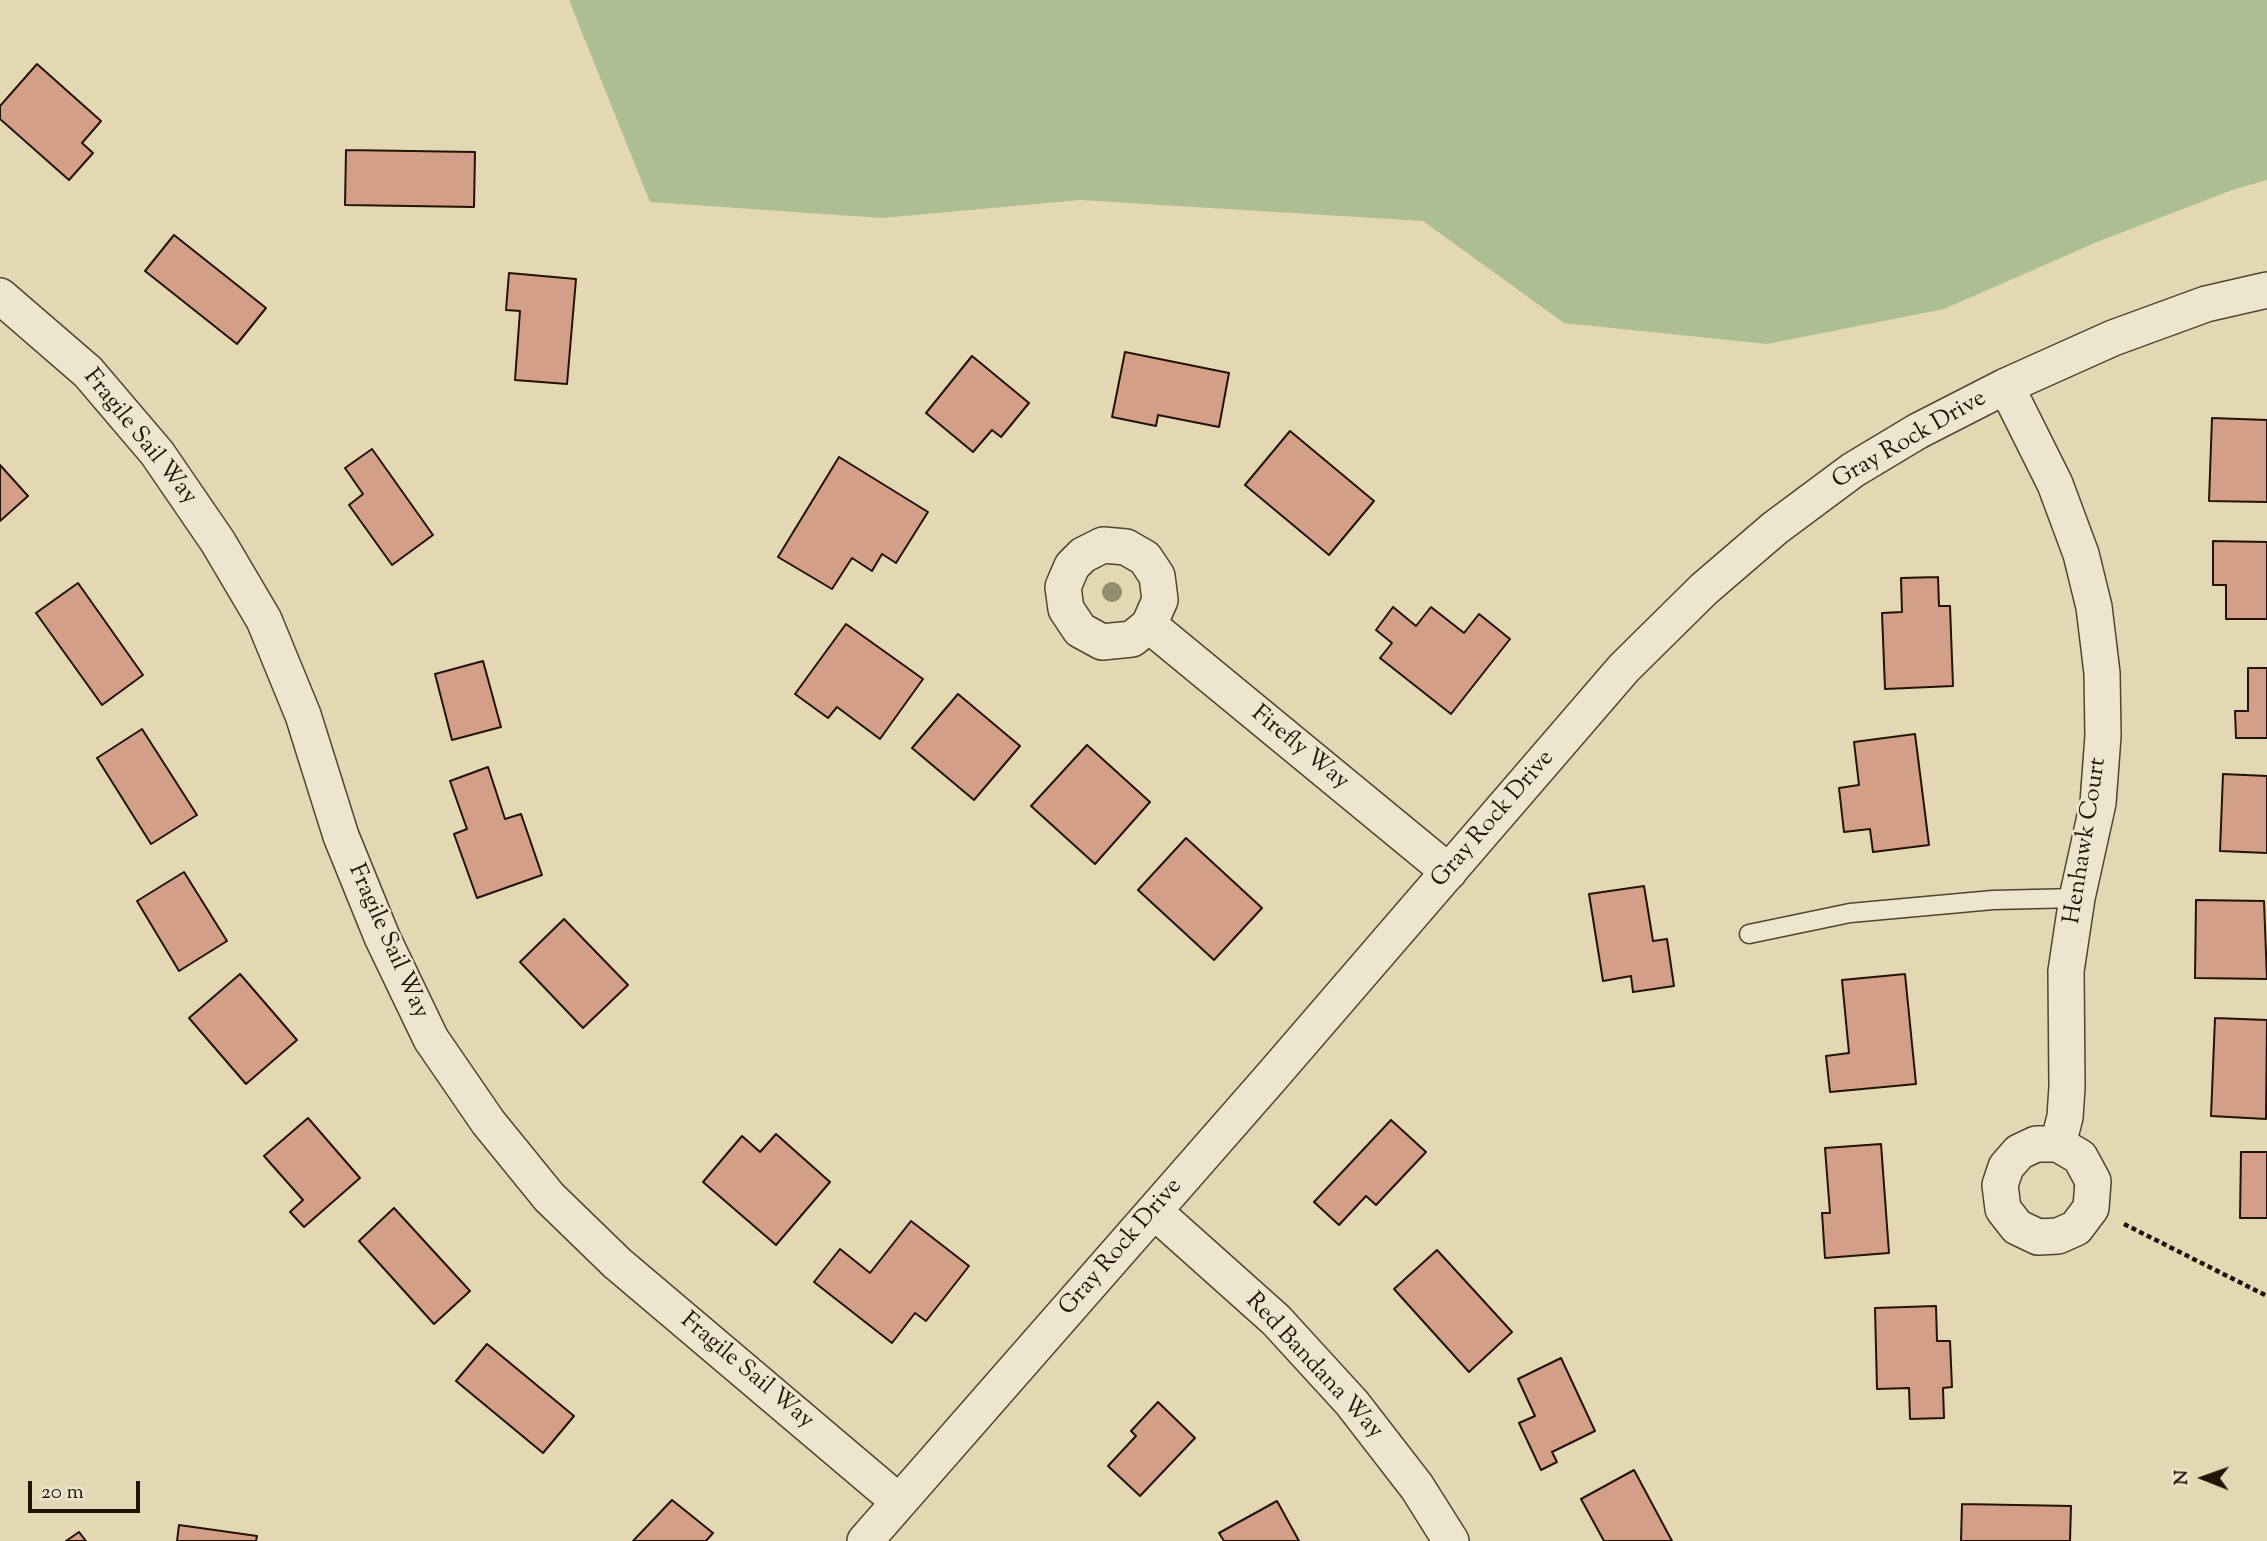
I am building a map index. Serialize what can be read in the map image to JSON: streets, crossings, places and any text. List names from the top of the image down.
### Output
{
  "streets": {
    "street": [
      "Fragile Sail Way",
      "Gray Rock Drive",
      "Firefly Way",
      "Henhawk Court",
      "Red Bandana Way"
    ]
  },
  "crossings": [
    ["Fragile Sail Way", "Gray Rock Drive"],
    ["Gray Rock Drive", "Firefly Way"],
    ["Gray Rock Drive", "Henhawk Court"],
    ["Gray Rock Drive", "Red Bandana Way"]
  ],
  "scale_bar": "20 m",
  "north": "left"
}
